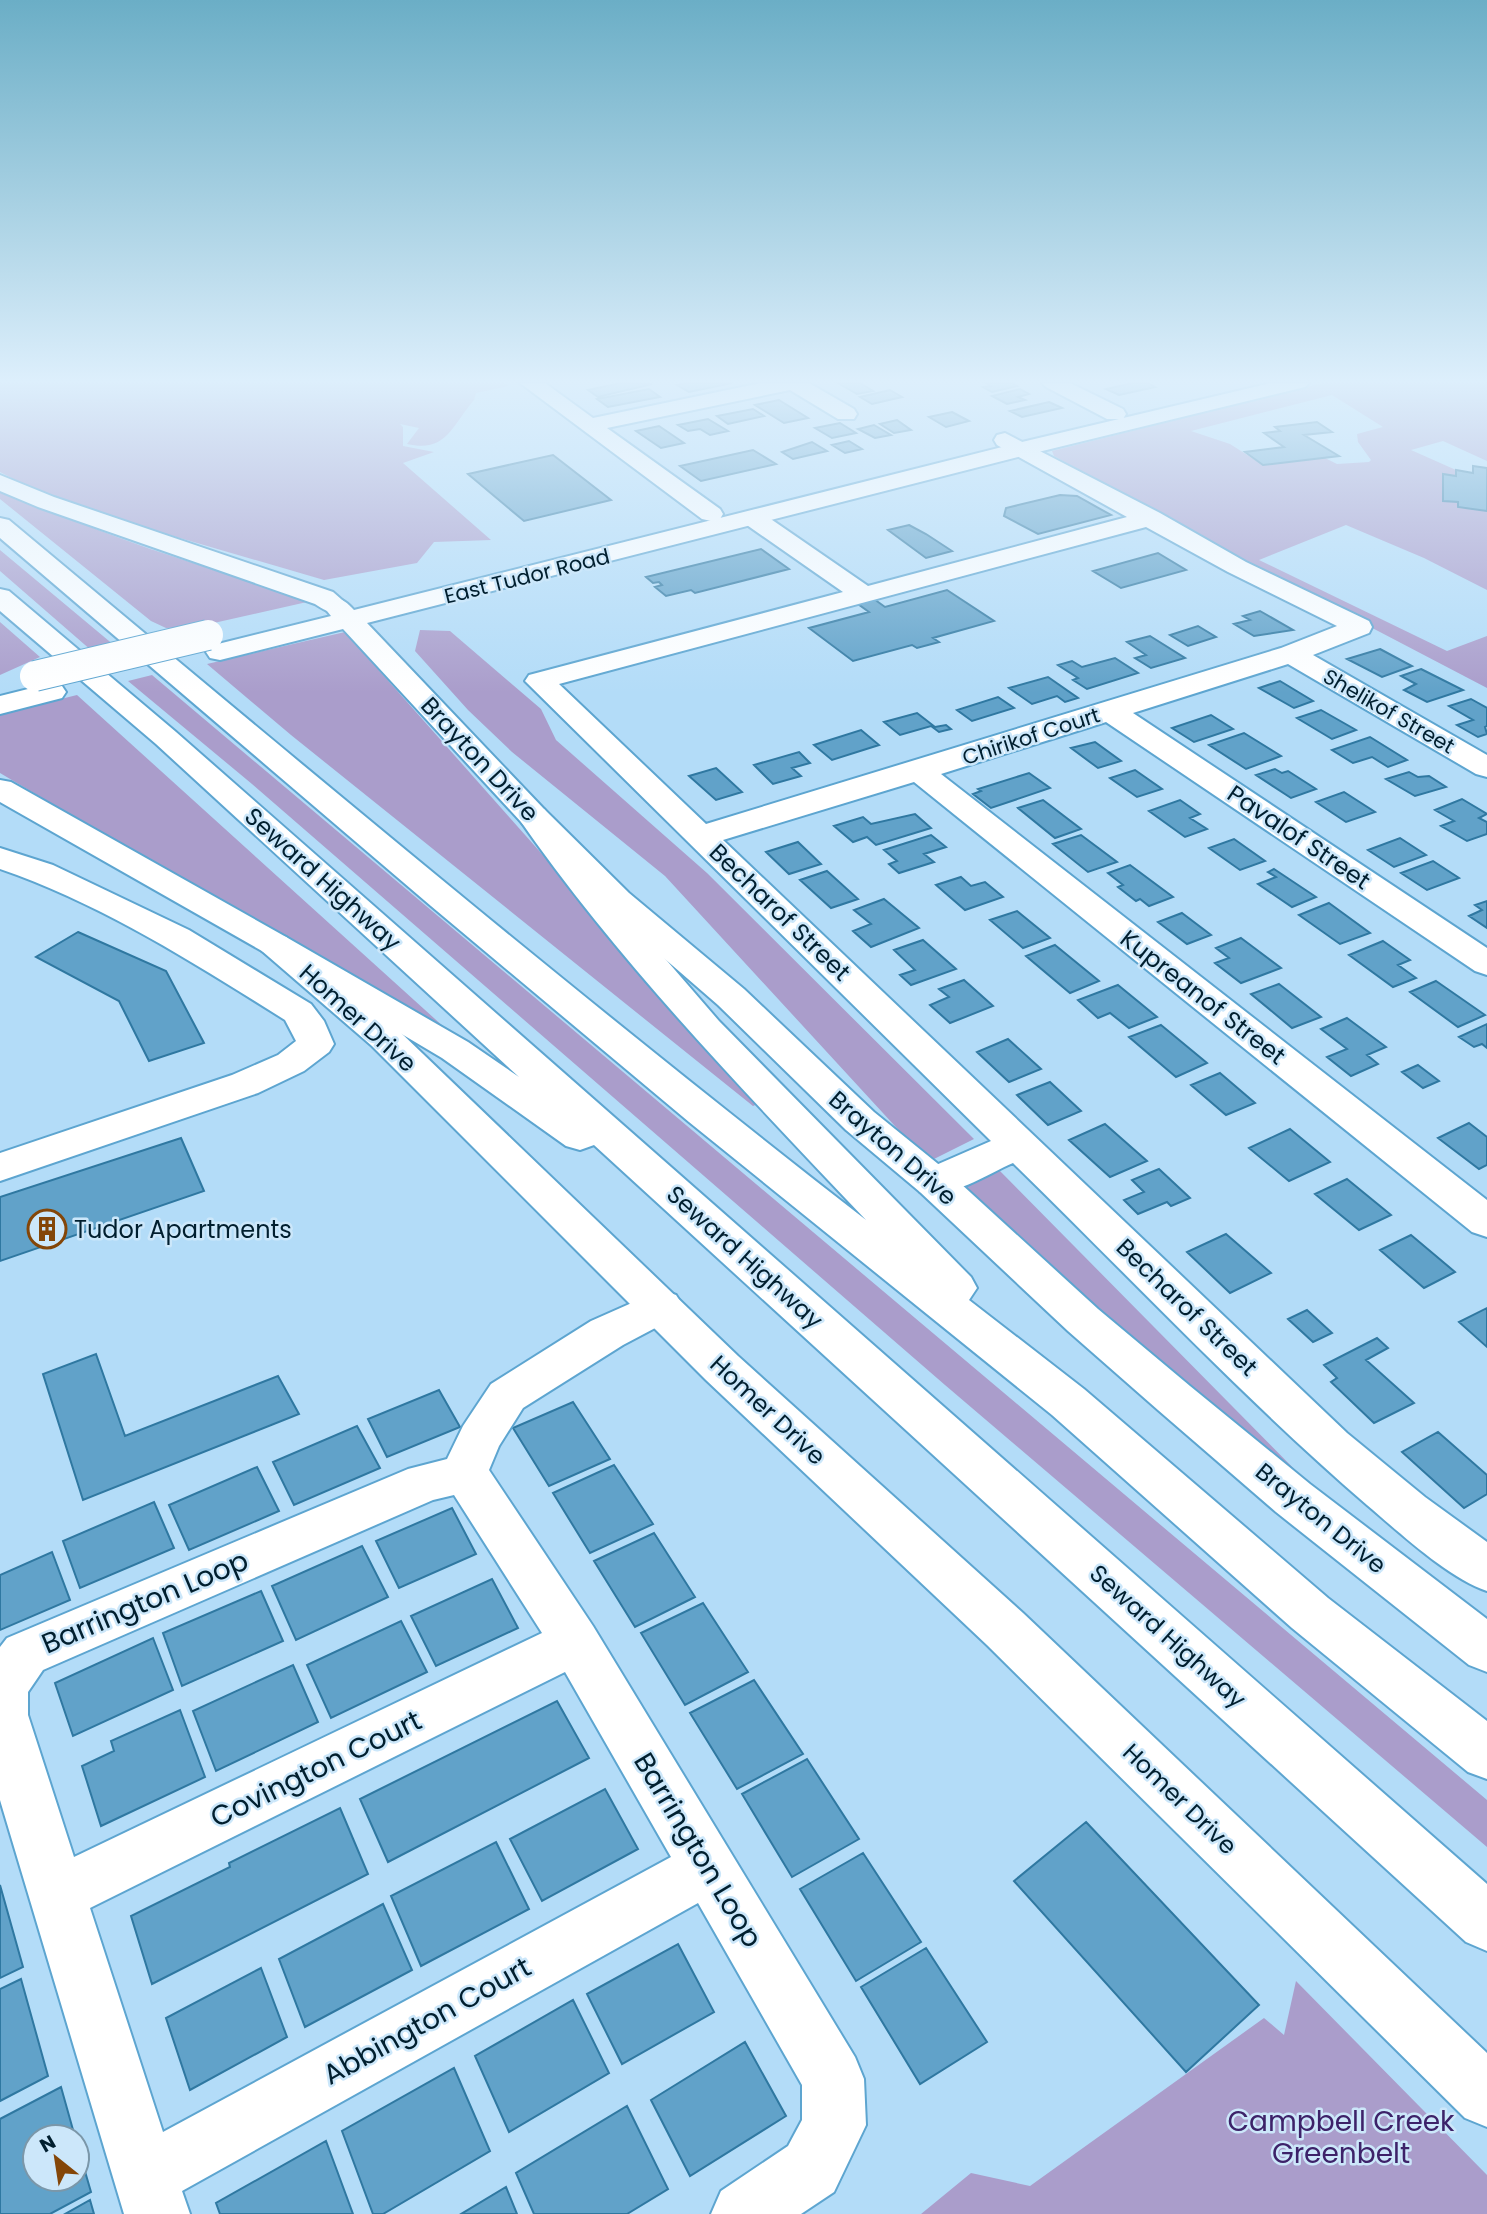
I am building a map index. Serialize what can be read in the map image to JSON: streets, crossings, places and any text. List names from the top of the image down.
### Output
{
  "streets": {
    "main road": [
      "East Tudor Road",
      "Shelikof Street",
      "Chirikof Court",
      "Brayton Drive",
      "Pavalof Street",
      "Seward Highway",
      "Becharof Street",
      "Kupreanof Street",
      "Homer Drive",
      "Barrington Loop",
      "Covington Court",
      "Abbington Court"
    ]
  },
  "crossings": [
    ["East Tudor Road", "Brayton Drive"],
    ["Shelikof Street", "Chirikof Court"],
    ["Chirikof Court", "Pavalof Street"],
    ["Chirikof Court", "Becharof Street"],
    ["Chirikof Court", "Kupreanof Street"],
    ["Barrington Loop", "Covington Court"],
    ["Barrington Loop", "Abbington Court"]
  ],
  "parks": ["Campbell Creek Greenbelt"],
  "places": {
    "building": ["Tudor Apartments"]
  },
  "north": "top left"
}
